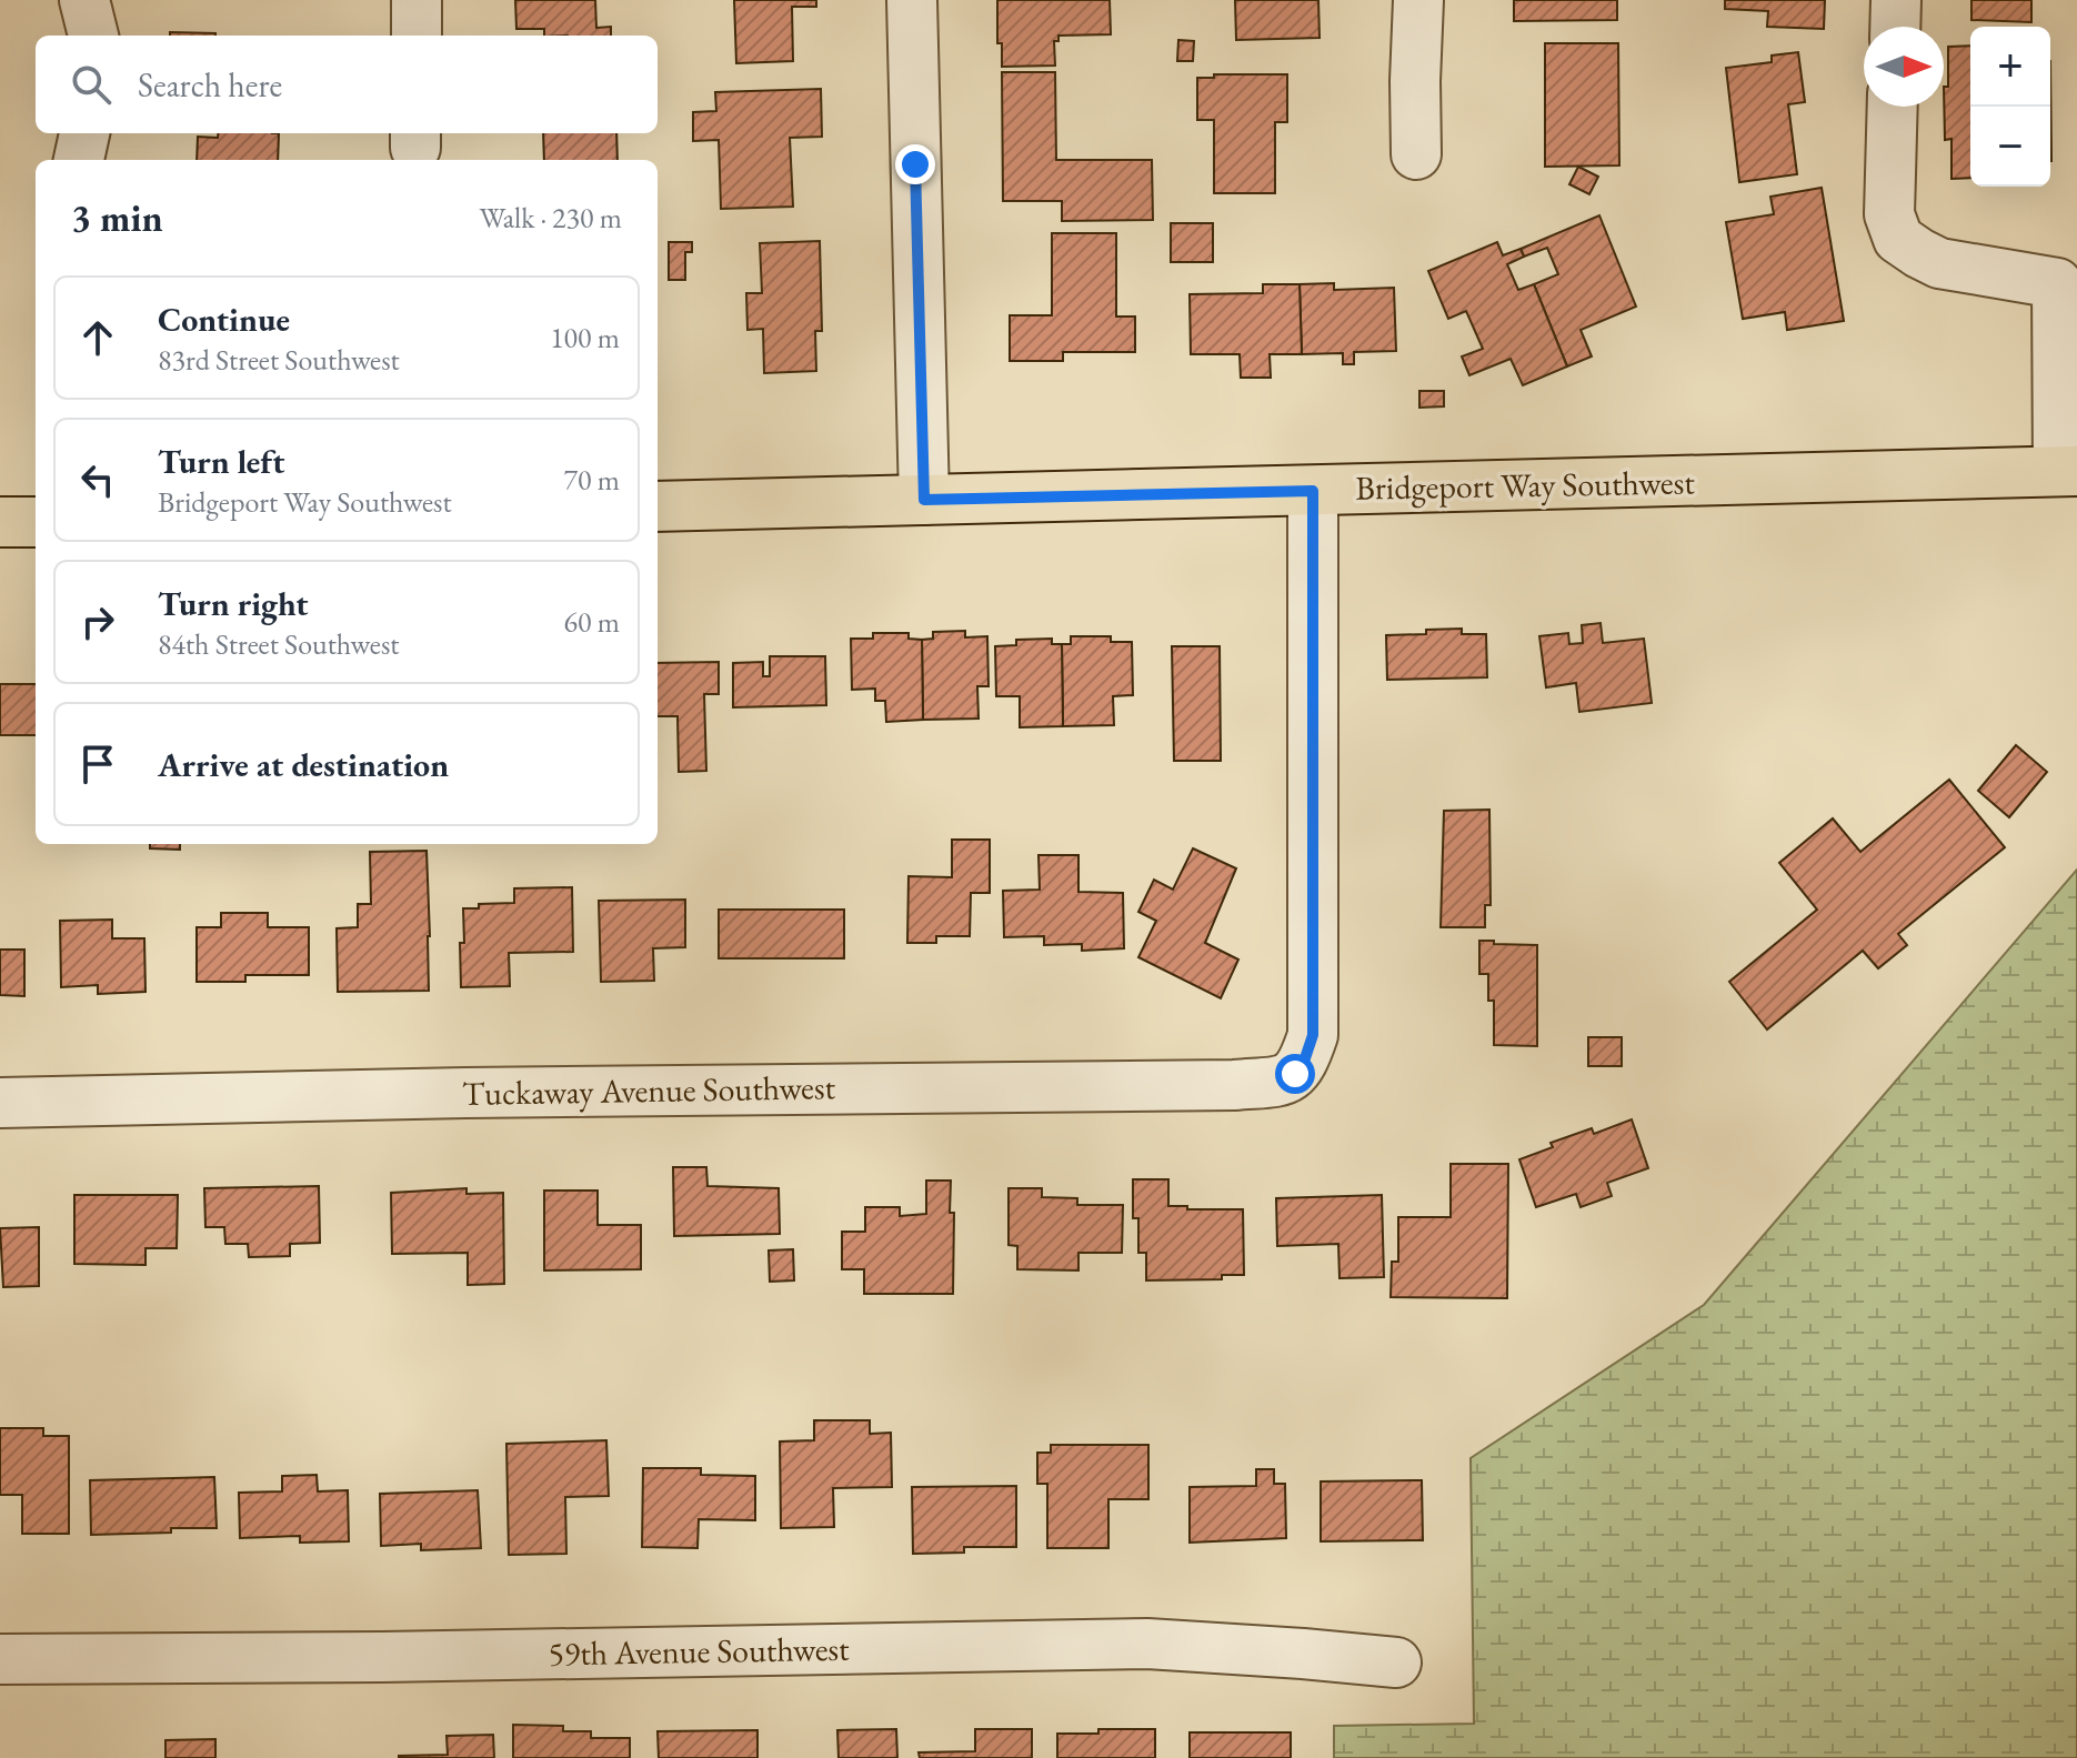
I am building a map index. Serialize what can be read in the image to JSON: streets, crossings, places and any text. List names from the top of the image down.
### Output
{
  "streets": {
    "main road": ["Bridgeport Way Southwest"],
    "street": ["Tuckaway Avenue Southwest", "59th Avenue Southwest"]
  },
  "crossings": [
    ["Bridgeport Way Southwest", "Tuckaway Avenue Southwest"]
  ],
  "north": "right",
  "page": {
    "map_buttons": ["+", "−"],
    "search": "Search here",
    "heading": ["3 min", "Walk · 230 m"],
    "list": [
      ["Continue", "83rd Street Southwest", "100 m"],
      ["Turn left", "Bridgeport Way Southwest", "70 m"],
      ["Turn right", "84th Street Southwest", "60 m"],
      "Arrive at destination"
    ]
  }
}
